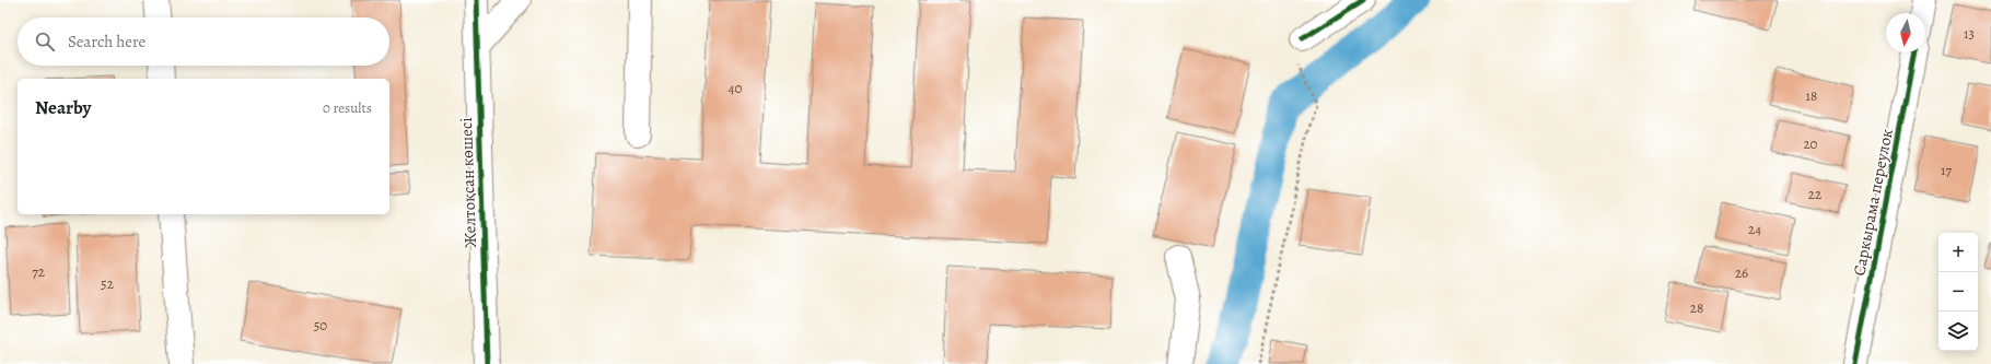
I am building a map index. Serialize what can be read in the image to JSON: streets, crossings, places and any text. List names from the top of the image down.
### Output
{
  "streets": {
    "street": ["Желтоқсан көшесі", "Саркырама переулок"]
  },
  "house_numbers": [
    "13",
    "40",
    "18",
    "20",
    "17",
    "22",
    "24",
    "72",
    "26",
    "52",
    "28",
    "50"
  ],
  "north": "bottom",
  "page": {
    "search": "Search here",
    "heading": ["Nearby", "0 results"],
    "map_buttons": ["+", "−"]
  }
}
